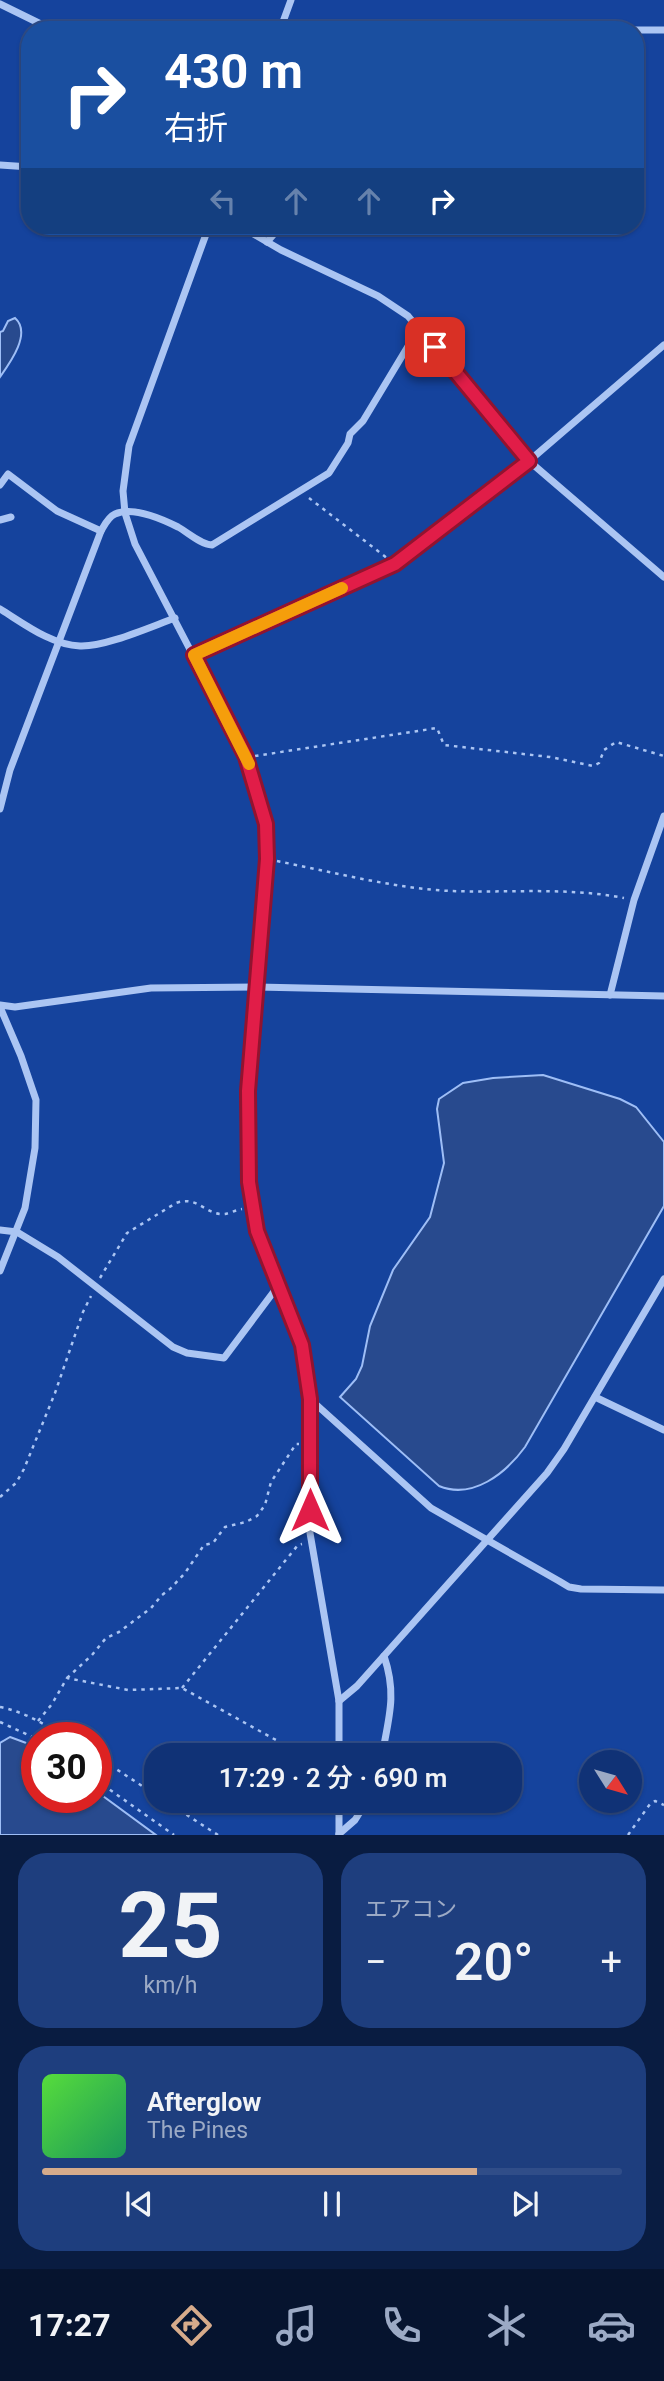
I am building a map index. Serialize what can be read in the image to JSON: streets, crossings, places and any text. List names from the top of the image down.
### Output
{
  "north": "bottom right",
  "page": {
    "turn": ["430 m", "右折"],
    "limit": "30",
    "trip": "17:29 · 2 分 · 690 m",
    "tile": [
      ["25", "km/h"],
      "エアコン"
    ],
    "heat": ["−", "20°", "+"],
    "song": ["Afterglow", "The Pines"],
    "tabs": "17:27"
  }
}
